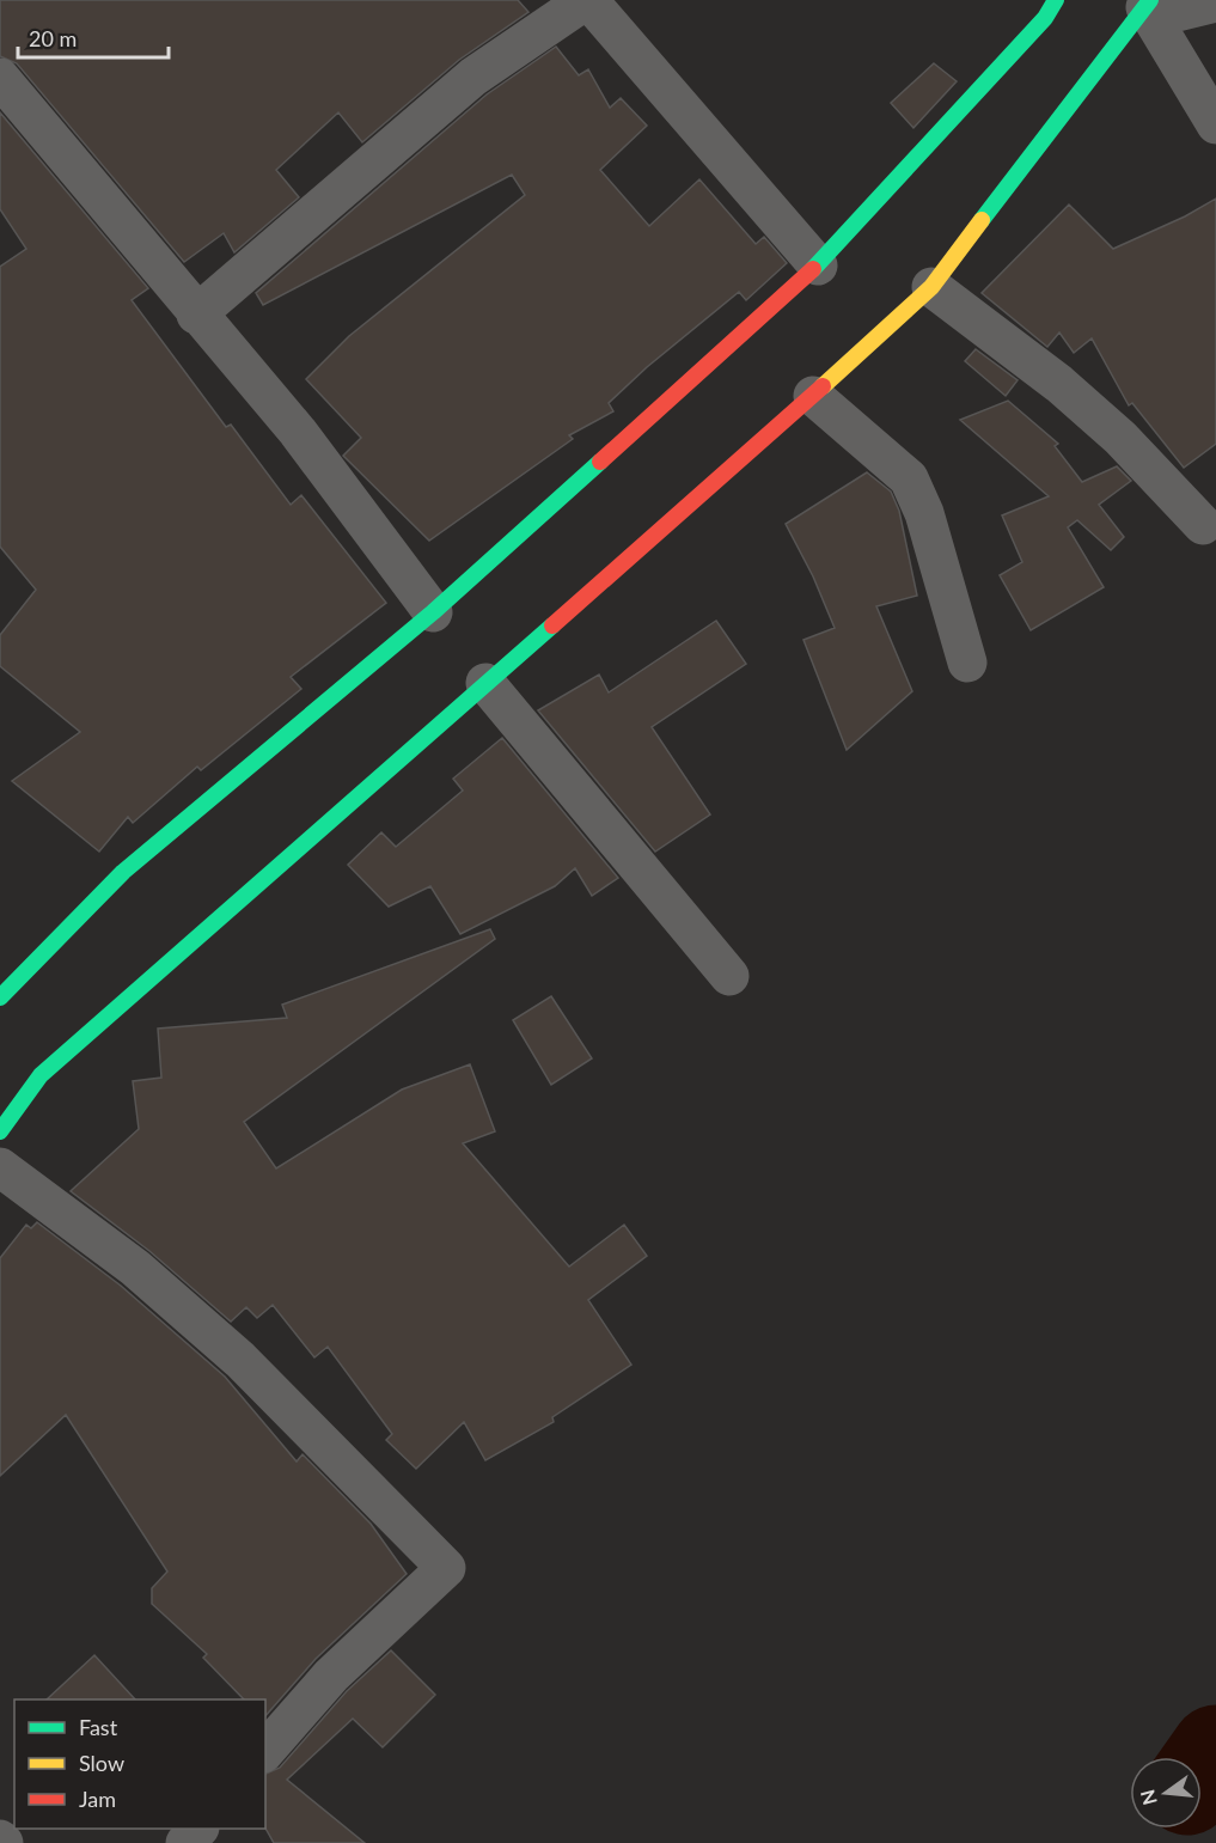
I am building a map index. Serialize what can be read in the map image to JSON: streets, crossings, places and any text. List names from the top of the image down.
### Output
{
  "legend": ["Fast", "Slow", "Jam"],
  "scale_bar": "20 m",
  "north": "left"
}
